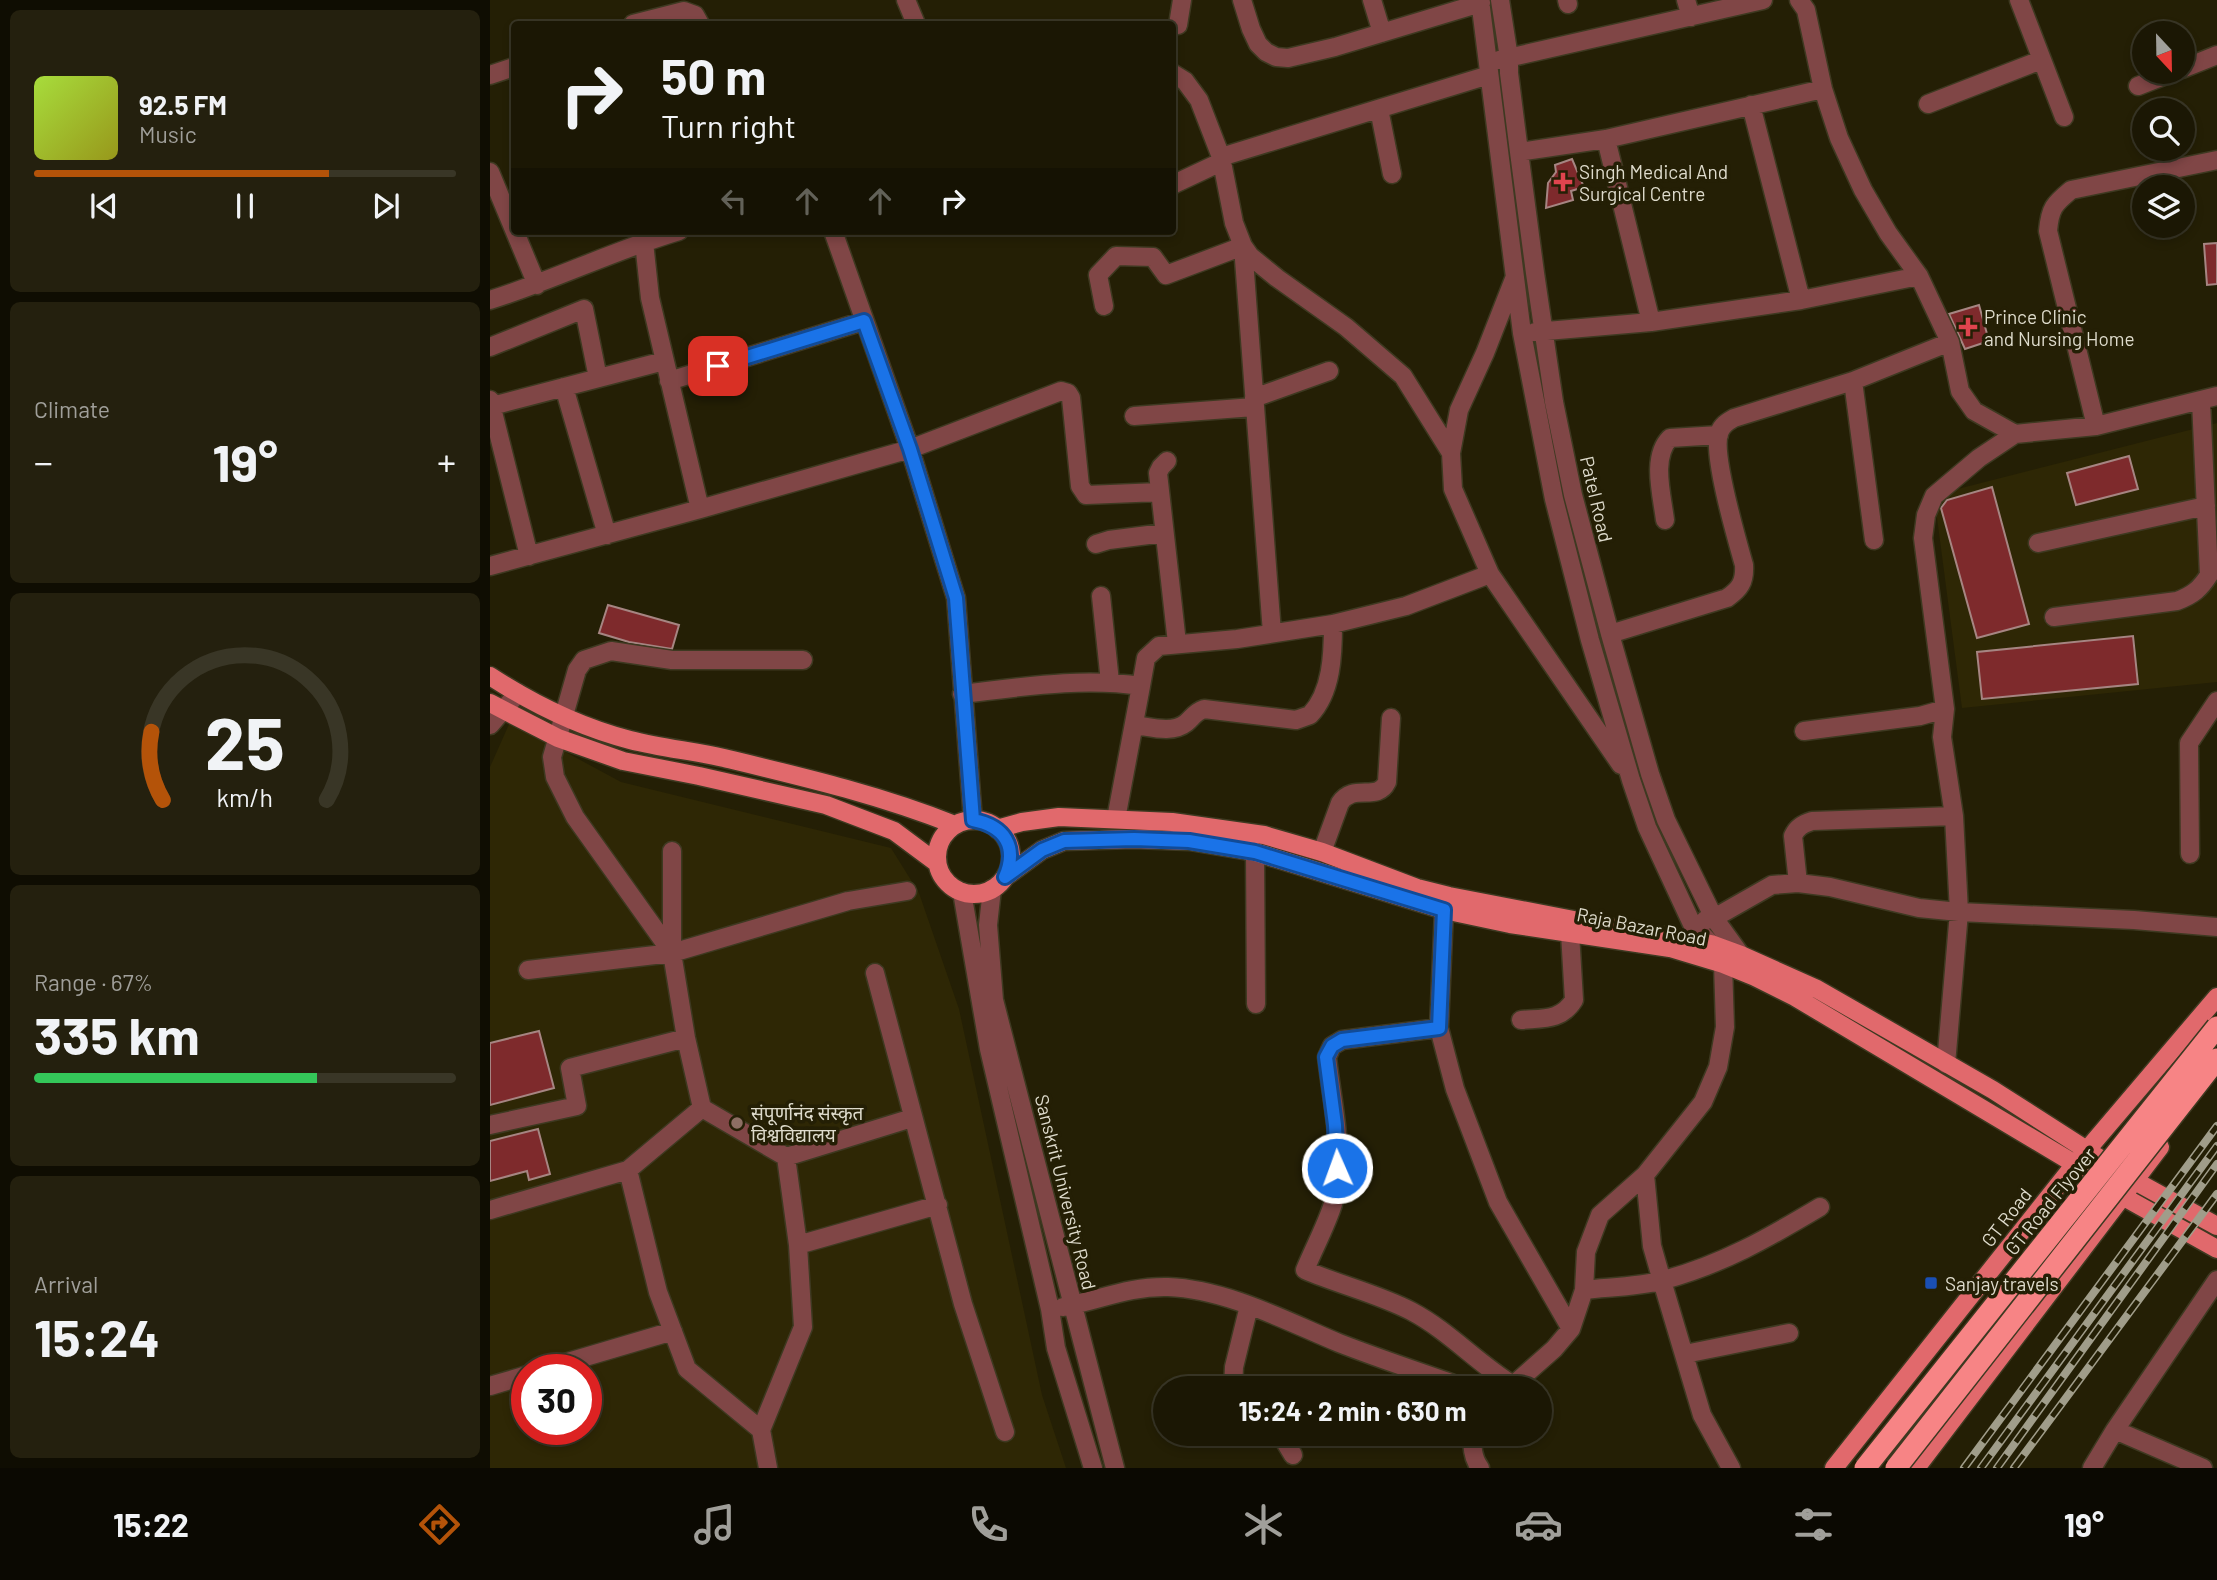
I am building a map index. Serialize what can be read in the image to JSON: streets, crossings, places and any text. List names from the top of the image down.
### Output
{
  "streets": {
    "highway": ["GT Road Flyover"],
    "main road": ["Raja Bazar Road", "GT Road"],
    "street": ["Patel Road", "Sanskrit University Road"]
  },
  "crossings": [
    ["Patel Road", "Raja Bazar Road"],
    ["Raja Bazar Road", "Sanskrit University Road"],
    ["Raja Bazar Road", "GT Road"]
  ],
  "places": {
    "health": ["Singh Medical And Surgical Centre", "Prince Clinic and Nursing Home"],
    "other": ["संपूर्णानंद संस्कृत विश्वविद्यालय"],
    "transit": ["Sanjay travels"]
  },
  "north": "bottom",
  "page": {
    "turn": ["50 m", "Turn right"],
    "song": ["92.5 FM", "Music"],
    "tile": [
      "Climate",
      ["Range · 67%", "335 km"],
      ["Arrival", "15:24"]
    ],
    "heat": ["−", "19°", "+"],
    "limit": "30",
    "trip": "15:24 · 2 min · 630 m",
    "tabs": ["15:22", "19°"],
    "gauge": ["25", "km/h"]
  }
}
